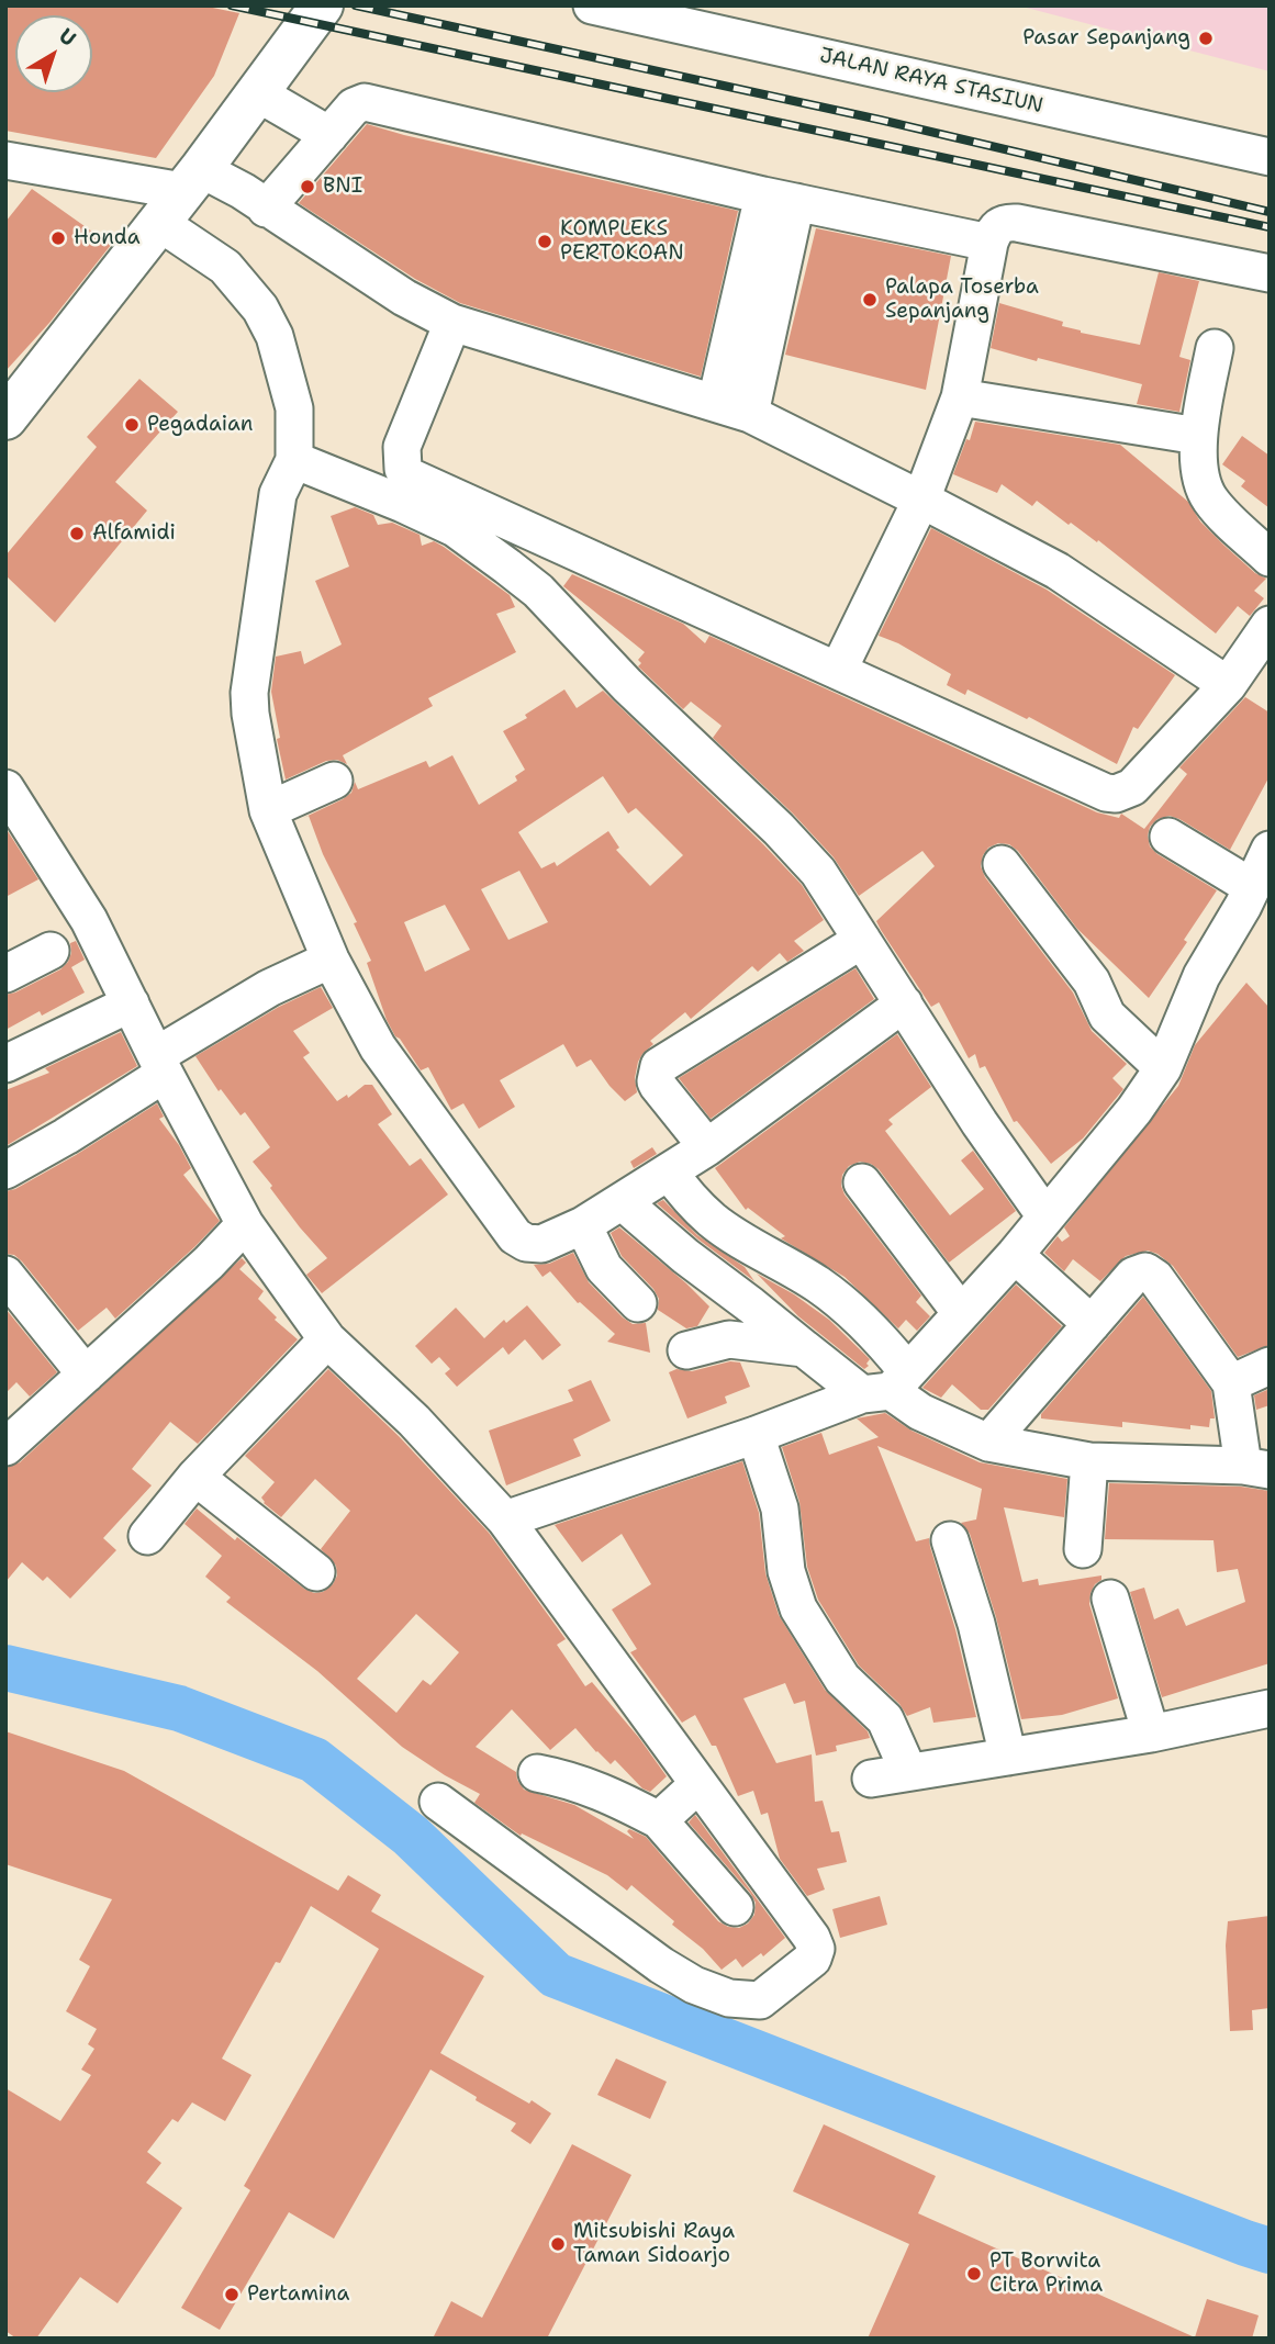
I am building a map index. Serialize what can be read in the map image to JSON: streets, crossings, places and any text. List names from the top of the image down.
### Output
{
  "streets": {
    "street": ["JALAN RAYA STASIUN"]
  },
  "places": [
    "Pasar Sepanjang",
    "BNI",
    "Honda",
    "KOMPLEKS PERTOKOAN",
    "Palapa Toserba Sepanjang",
    "Pegadaian",
    "Alfamidi",
    "Mitsubishi Raya Taman Sidoarjo",
    "PT Borwita Citra Prima",
    "Pertamina"
  ],
  "north": "top right"
}
